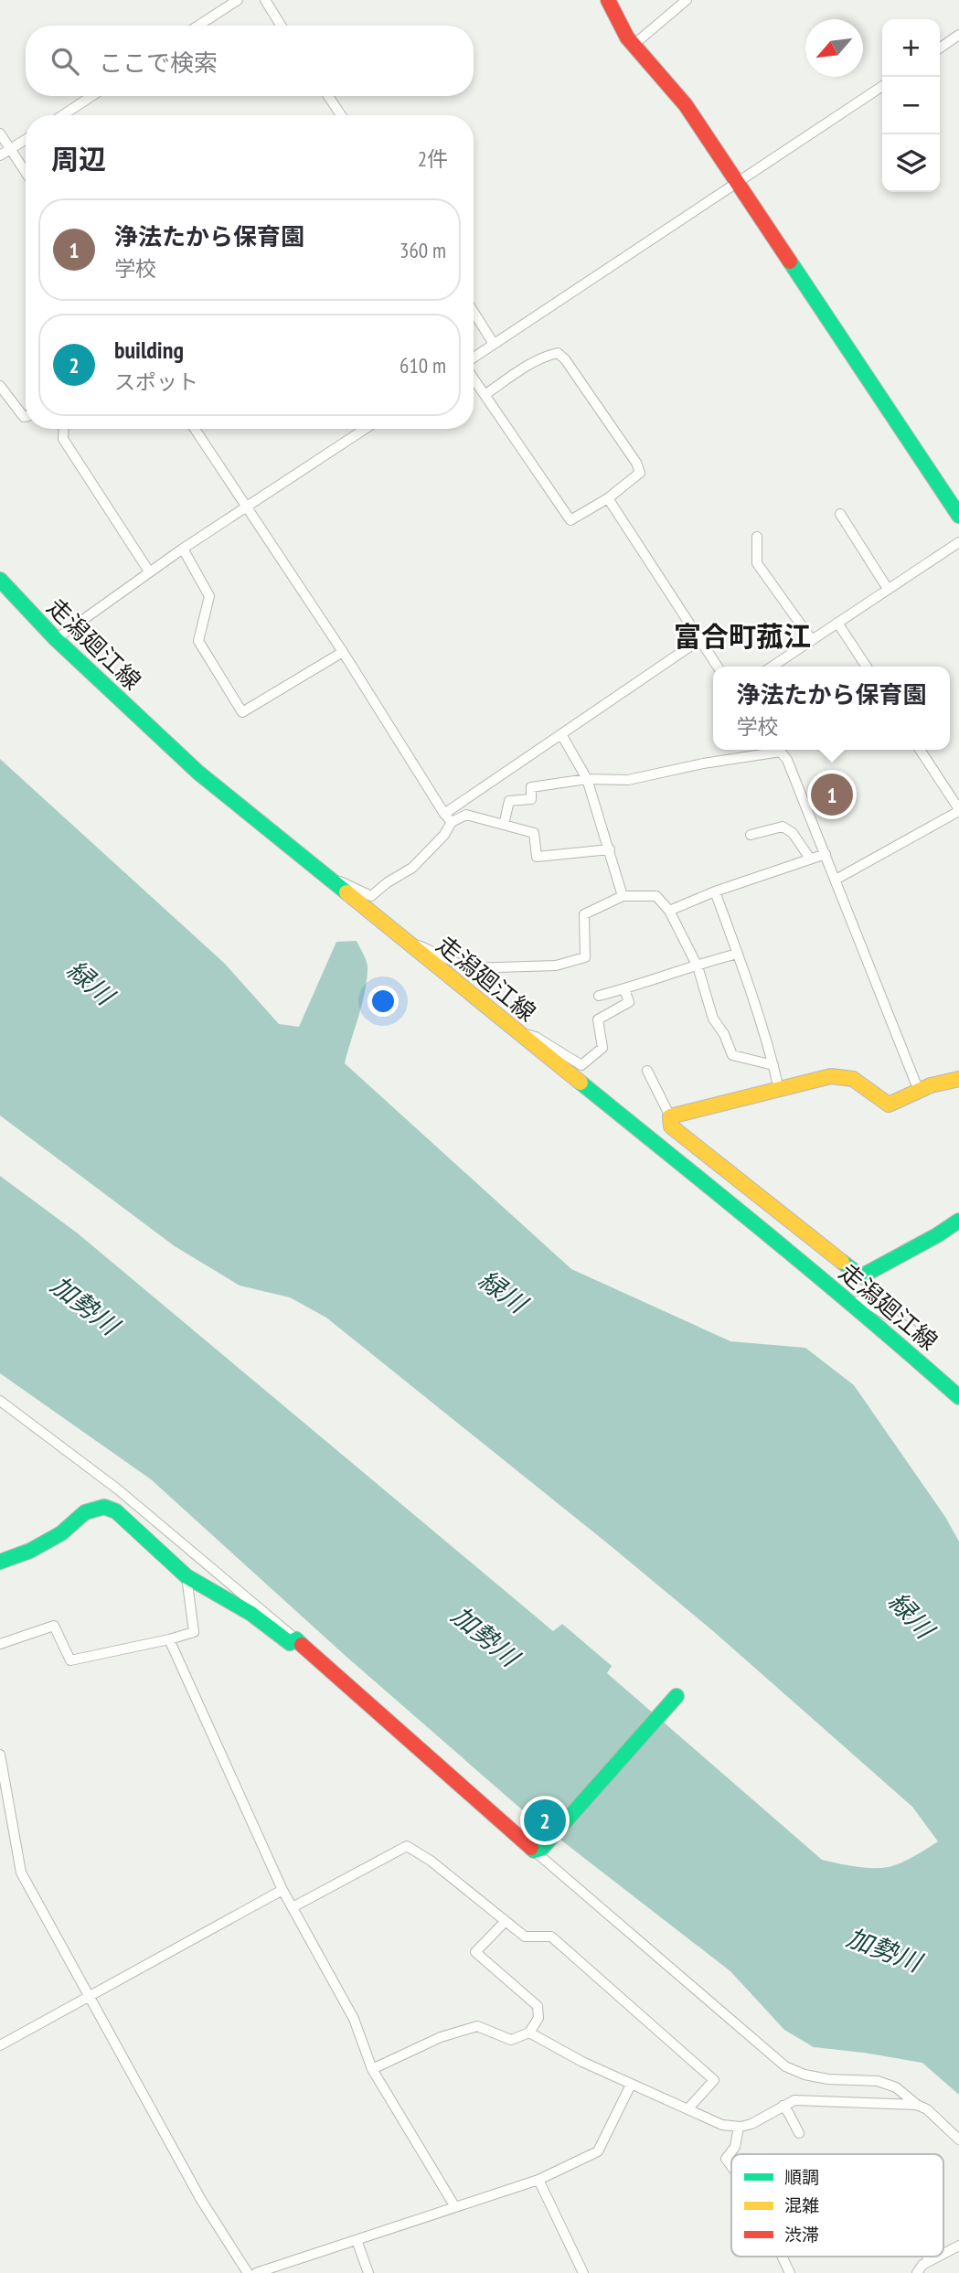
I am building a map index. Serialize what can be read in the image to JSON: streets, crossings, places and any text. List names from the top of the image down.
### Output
{
  "streets": {
    "street": ["走潟廻江線"]
  },
  "districts": ["富合町菰江"],
  "water": ["緑川", "加勢川"],
  "legend": ["順調", "混雑", "渋滞"],
  "north": "bottom left",
  "page": {
    "map_buttons": ["+", "−"],
    "search": "ここで検索",
    "heading": ["周辺", "2件"],
    "list": [
      {
        "mark": "1",
        "name": "浄法たから保育園",
        "note": "学校",
        "value": "360 m"
      },
      {
        "mark": "2",
        "name": "building",
        "note": "スポット",
        "value": "610 m"
      }
    ],
    "popup": ["浄法たから保育園", "学校"],
    "pins": ["1", "2"]
  }
}
